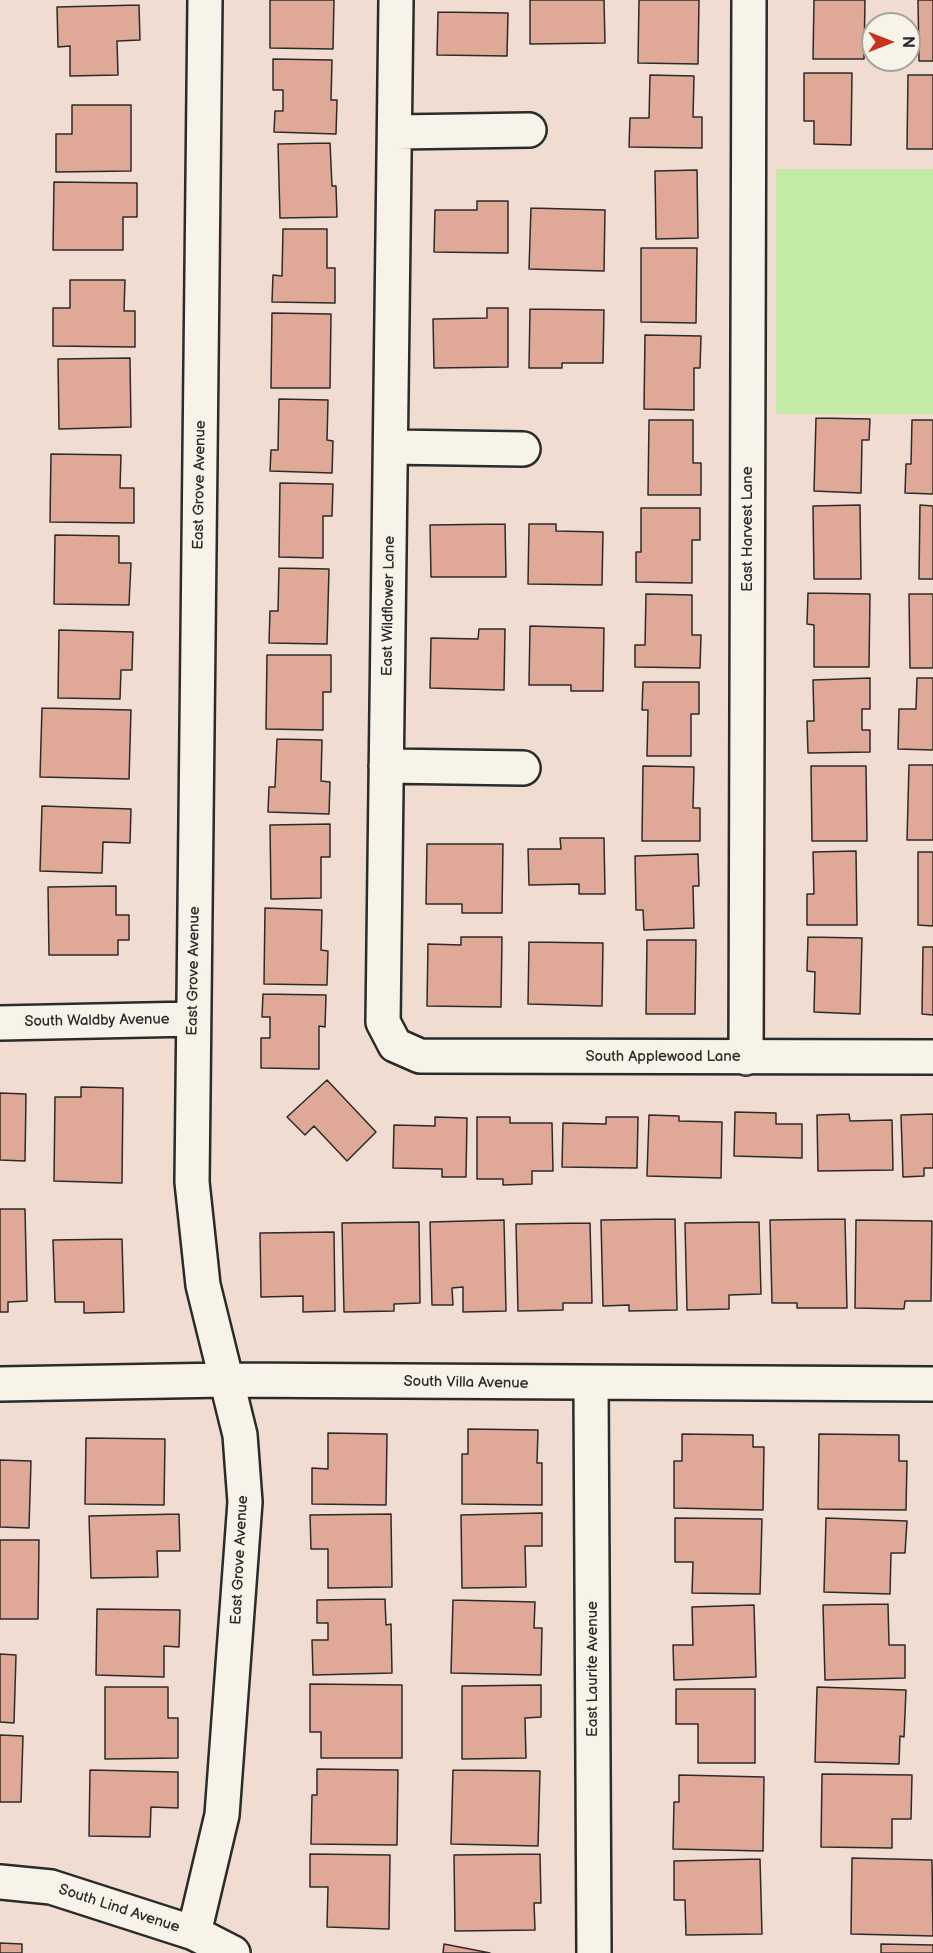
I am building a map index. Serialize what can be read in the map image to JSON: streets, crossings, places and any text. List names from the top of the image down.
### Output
{
  "streets": {
    "street": [
      "East Grove Avenue",
      "East Harvest Lane",
      "East Wildflower Lane",
      "South Waldby Avenue",
      "South Applewood Lane",
      "South Villa Avenue",
      "East Laurite Avenue",
      "South Lind Avenue"
    ]
  },
  "crossings": [
    ["East Grove Avenue", "South Waldby Avenue"],
    ["East Grove Avenue", "South Villa Avenue"],
    ["East Grove Avenue", "South Lind Avenue"],
    ["East Harvest Lane", "South Applewood Lane"],
    ["East Wildflower Lane", "South Applewood Lane"],
    ["South Villa Avenue", "East Laurite Avenue"]
  ],
  "north": "right"
}
